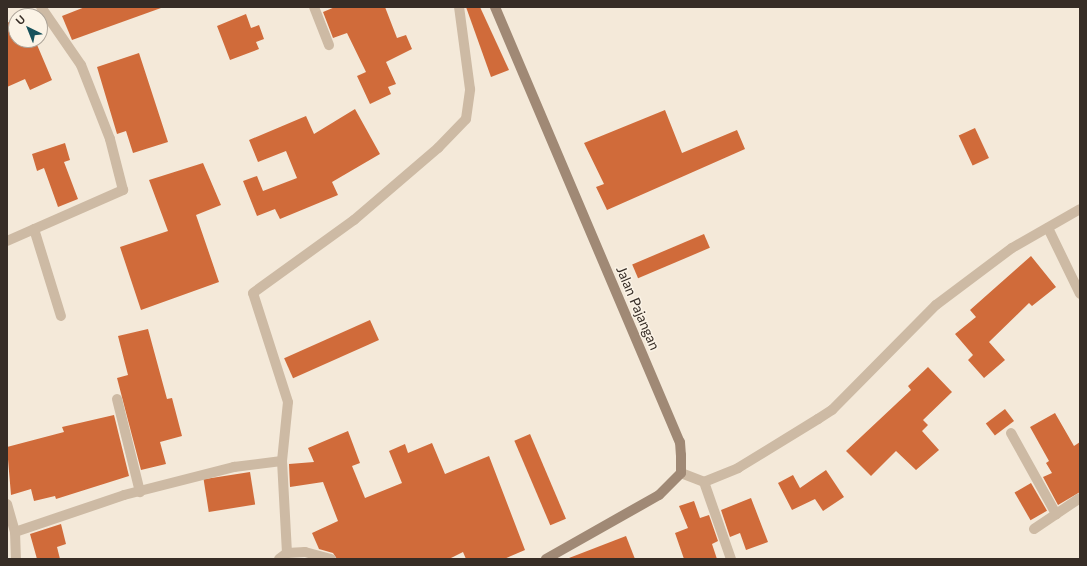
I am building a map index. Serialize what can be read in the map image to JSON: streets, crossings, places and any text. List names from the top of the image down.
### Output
{
  "streets": {
    "main road": ["Jalan Pajangan"]
  },
  "north": "top left"
}
